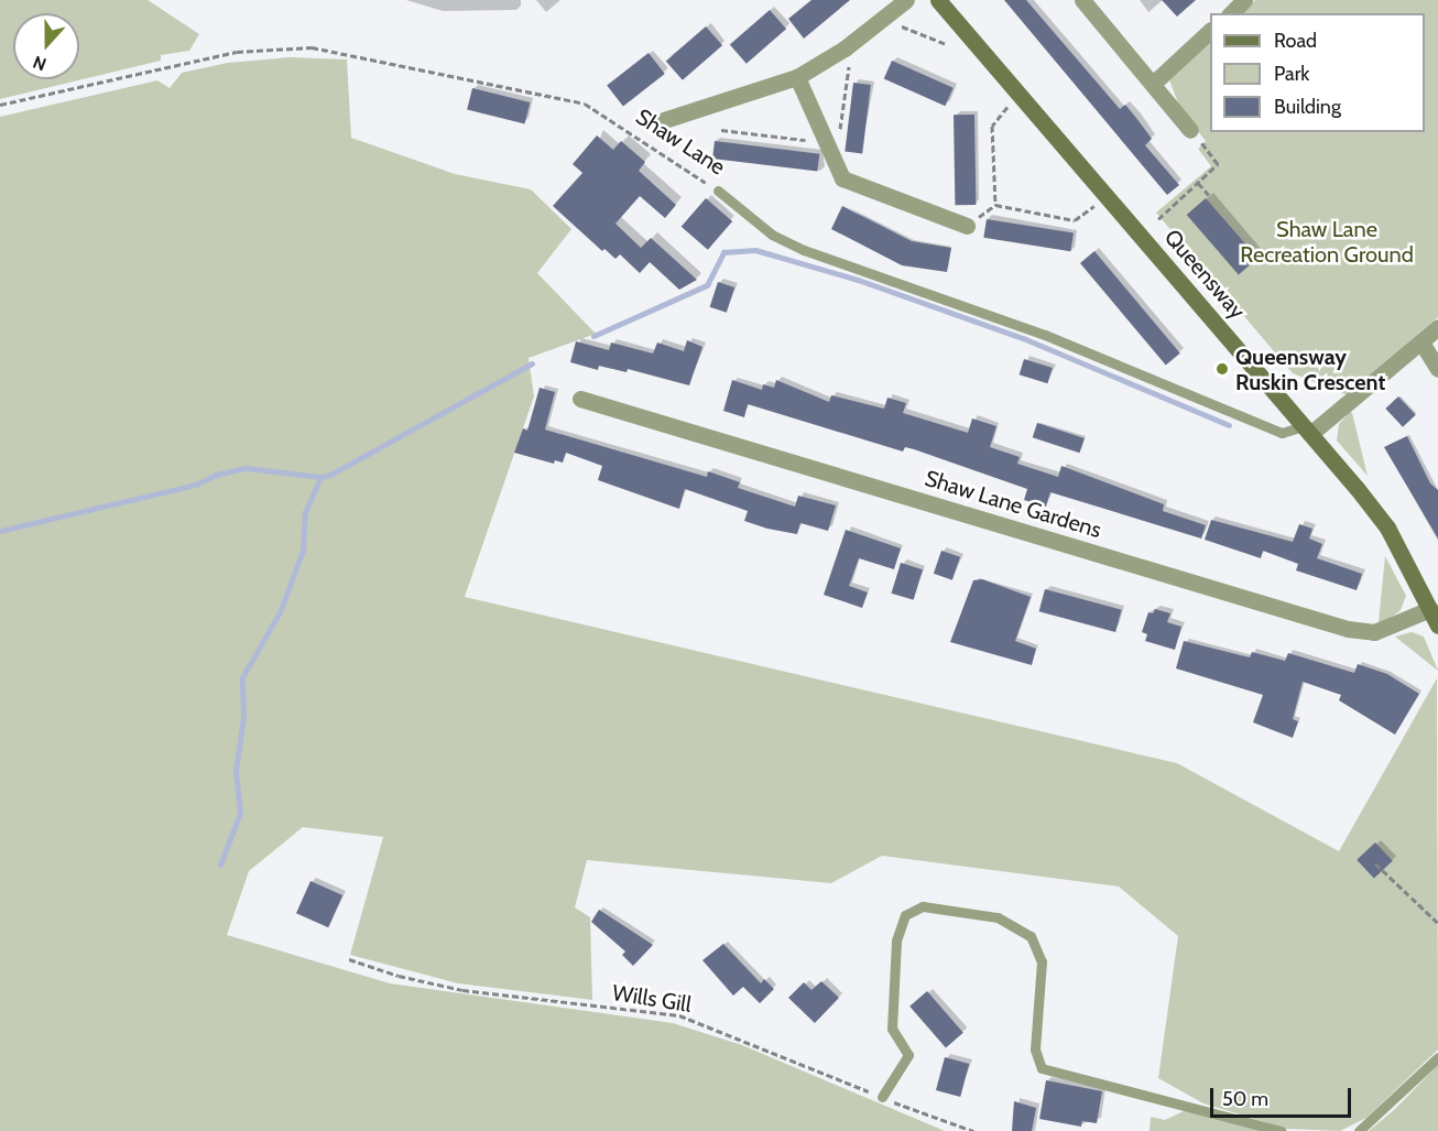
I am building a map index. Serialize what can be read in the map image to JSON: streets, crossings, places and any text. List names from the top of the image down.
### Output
{
  "streets": {
    "street": ["Queensway", "Shaw Lane Gardens"],
    "lane": ["Shaw Lane"],
    "path": ["Wills Gill"]
  },
  "crossings": [
    ["Shaw Lane", "Queensway"],
    ["Queensway", "Shaw Lane Gardens"]
  ],
  "parks": ["Shaw Lane Recreation Ground"],
  "places": ["Queensway Ruskin Crescent"],
  "legend": ["Road", "Park", "Building"],
  "scale_bar": "50 m",
  "north": "bottom"
}
